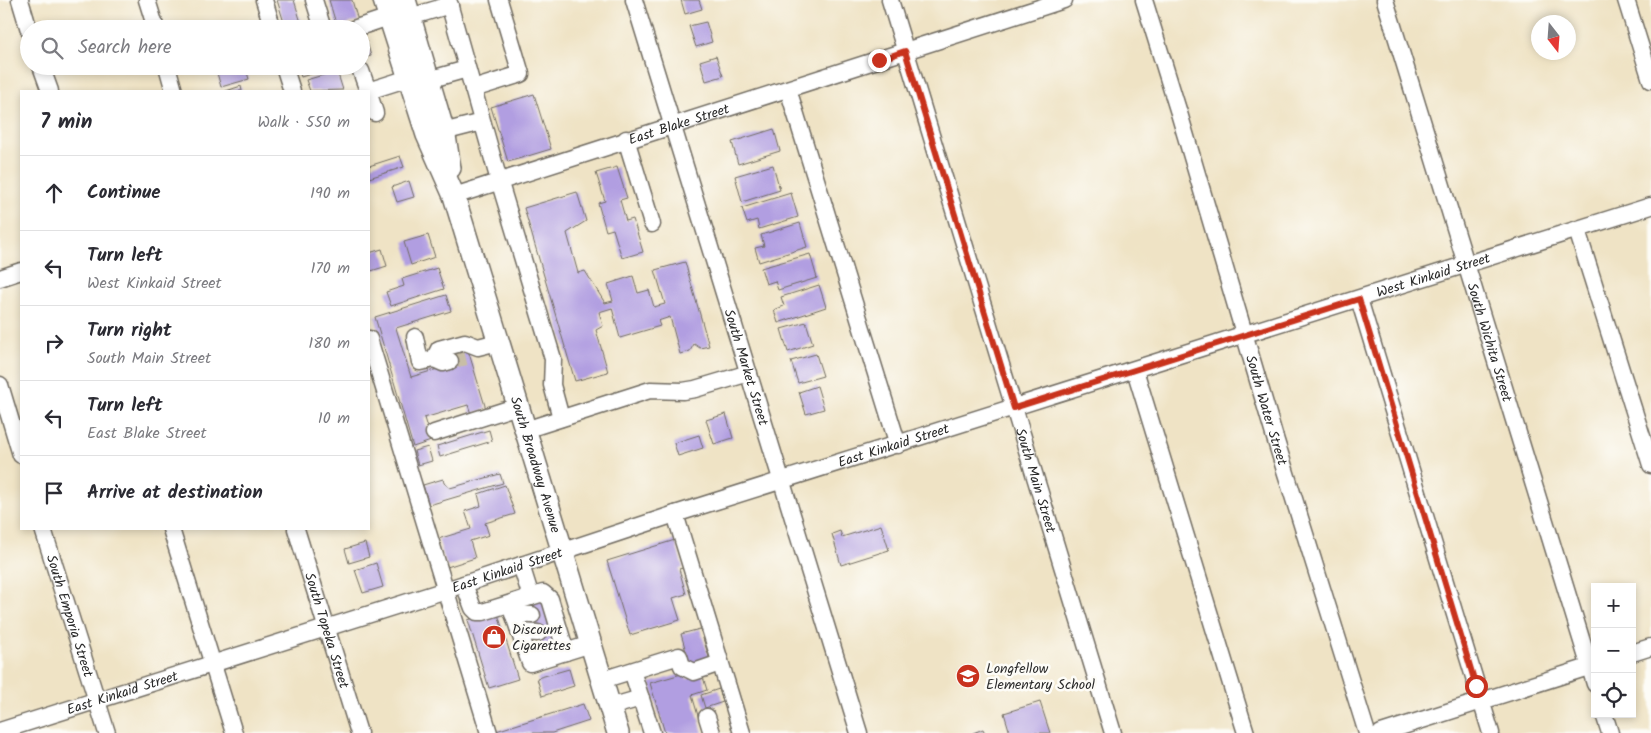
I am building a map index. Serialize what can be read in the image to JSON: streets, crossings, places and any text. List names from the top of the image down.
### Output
{
  "streets": {
    "main road": ["South Broadway Avenue"],
    "street": [
      "East Blake Street",
      "West Kinkaid Street",
      "South Wichita Street",
      "South Market Street",
      "South Water Street",
      "East Kinkaid Street",
      "South Main Street",
      "South Emporia Street",
      "South Topeka Street"
    ]
  },
  "crossings": [
    ["East Blake Street", "South Market Street"],
    ["East Blake Street", "South Broadway Avenue"],
    ["East Blake Street", "South Main Street"],
    ["West Kinkaid Street", "South Wichita Street"],
    ["West Kinkaid Street", "South Water Street"],
    ["West Kinkaid Street", "East Kinkaid Street"],
    ["West Kinkaid Street", "South Main Street"],
    ["South Market Street", "East Kinkaid Street"],
    ["East Kinkaid Street", "South Broadway Avenue"],
    ["East Kinkaid Street", "South Main Street"],
    ["East Kinkaid Street", "South Emporia Street"],
    ["East Kinkaid Street", "South Topeka Street"]
  ],
  "places": {
    "shop": ["Discount Cigarettes"],
    "school or university": ["Longfellow Elementary School"]
  },
  "north": "bottom",
  "page": {
    "search": "Search here",
    "heading": ["7 min", "Walk · 550 m"],
    "list": [
      ["Continue", "190 m"],
      ["Turn left", "West Kinkaid Street", "170 m"],
      ["Turn right", "South Main Street", "180 m"],
      ["Turn left", "East Blake Street", "10 m"],
      "Arrive at destination"
    ],
    "map_buttons": ["+", "−"]
  }
}
